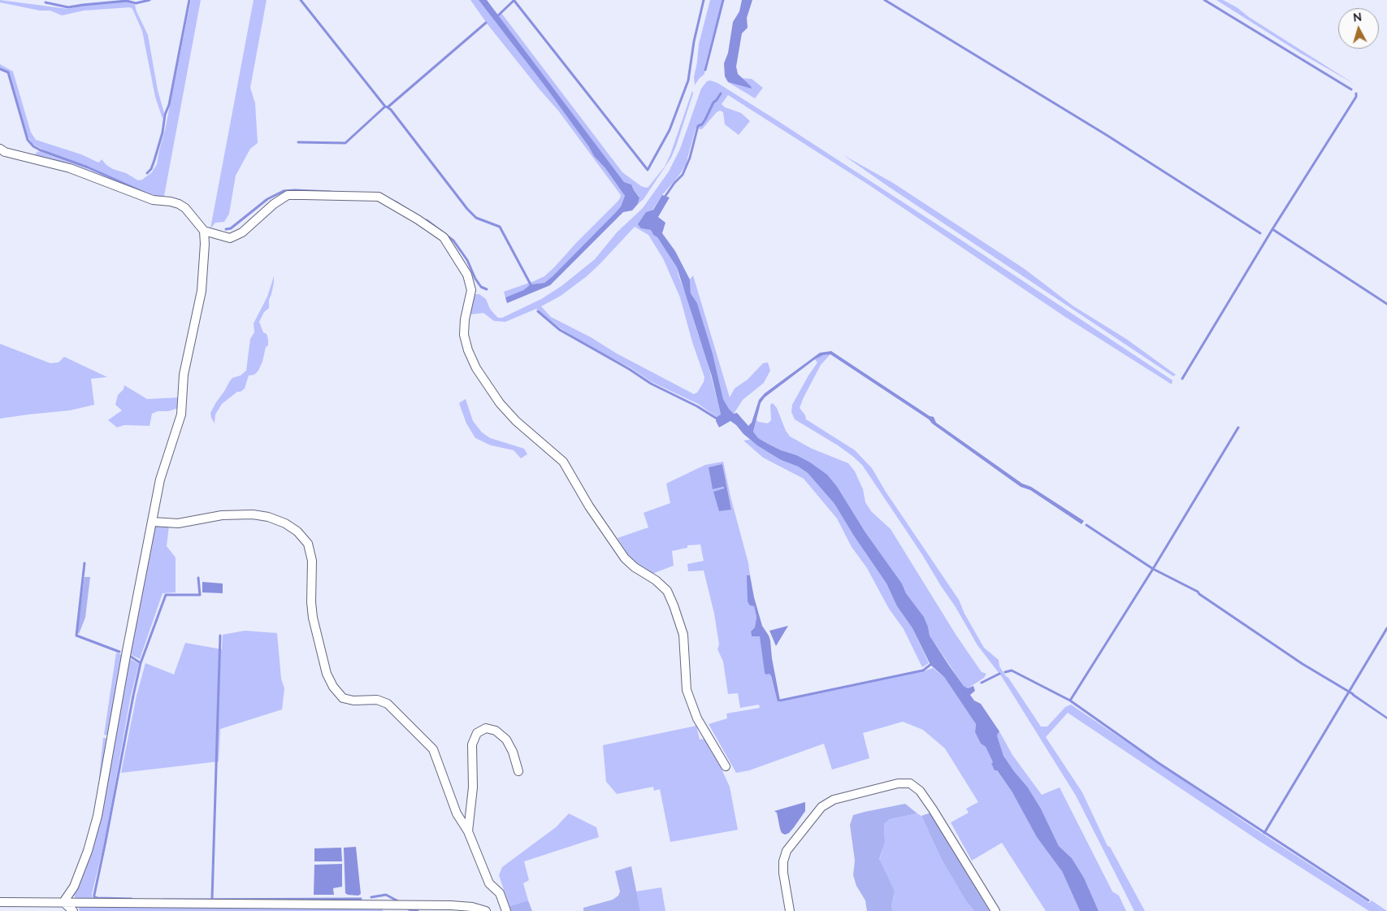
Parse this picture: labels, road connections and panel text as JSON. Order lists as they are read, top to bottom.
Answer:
{
  "north": "top"
}
